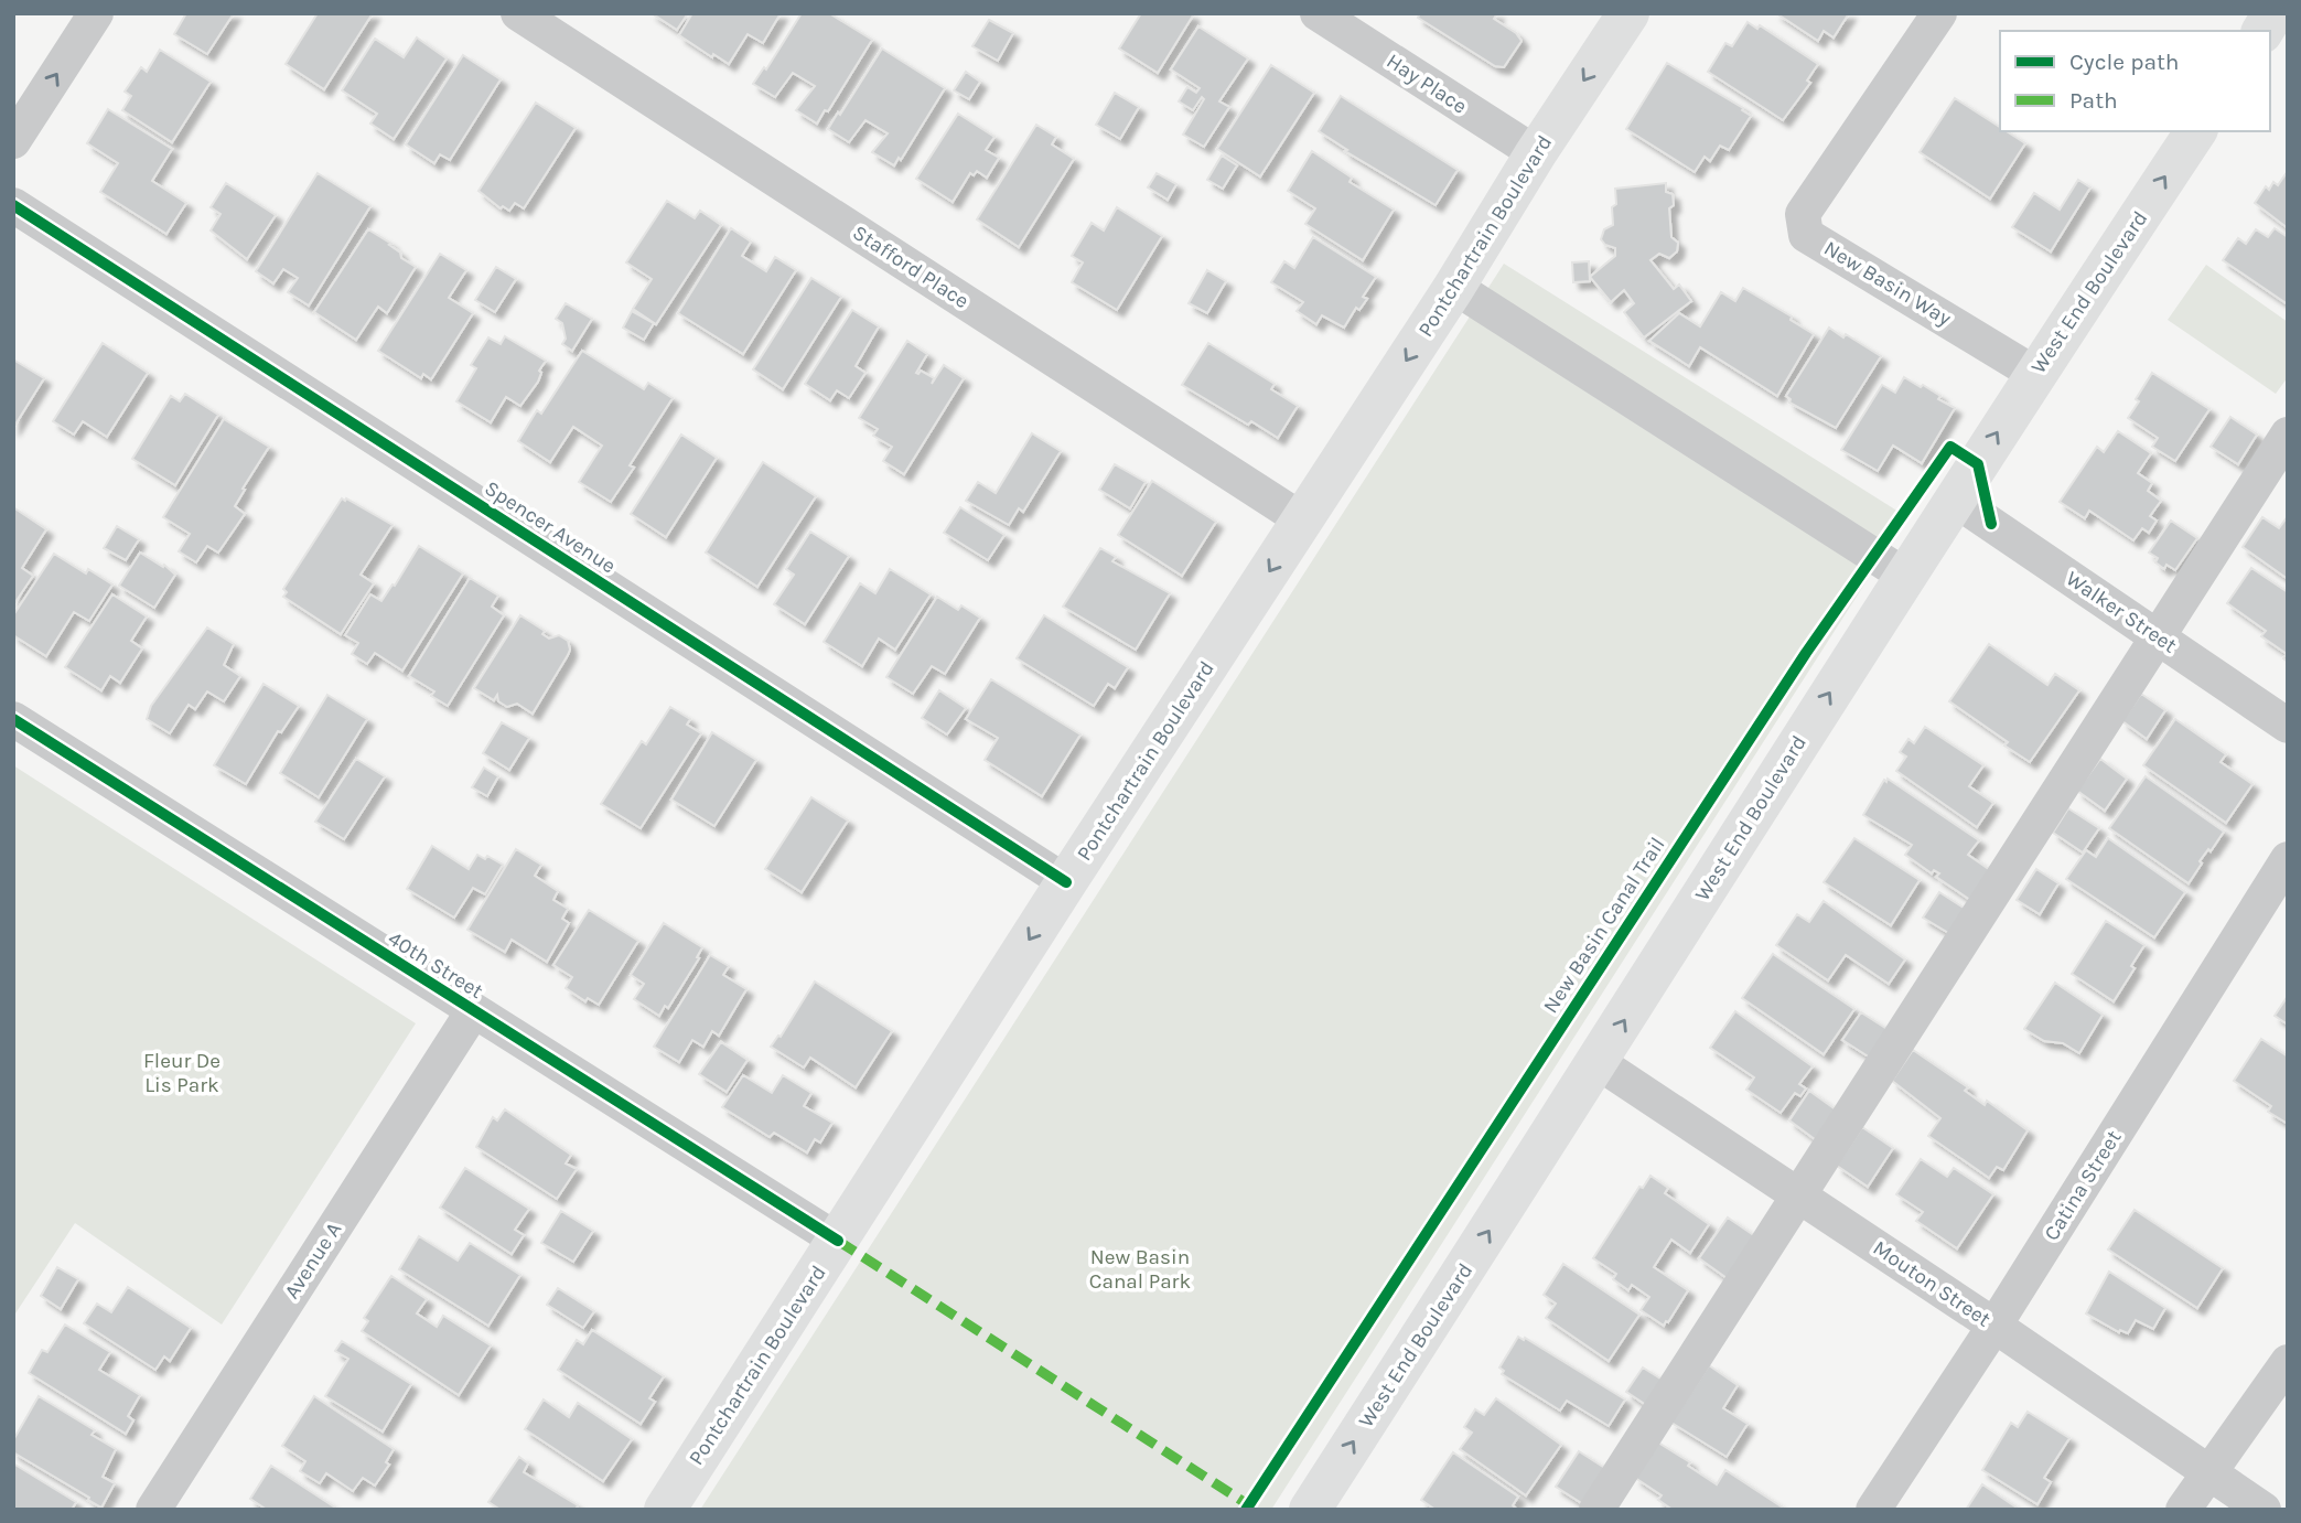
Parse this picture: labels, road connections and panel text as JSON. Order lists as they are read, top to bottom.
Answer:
{
  "streets": {
    "main road": ["Pontchartrain Boulevard", "West End Boulevard"],
    "street": [
      "Hay Place",
      "Stafford Place",
      "New Basin Way",
      "Spencer Avenue",
      "Walker Street",
      "40th Street",
      "Catina Street",
      "Avenue A",
      "Mouton Street"
    ],
    "cycle path": ["New Basin Canal Trail"]
  },
  "crossings": [
    ["Hay Place", "Pontchartrain Boulevard"],
    ["Pontchartrain Boulevard", "Stafford Place"],
    ["Pontchartrain Boulevard", "Spencer Avenue"],
    ["Pontchartrain Boulevard", "40th Street"],
    ["New Basin Way", "West End Boulevard"],
    ["West End Boulevard", "Walker Street"],
    ["West End Boulevard", "Mouton Street"],
    ["40th Street", "Avenue A"],
    ["Catina Street", "Mouton Street"]
  ],
  "one_way": ["Pontchartrain Boulevard", "West End Boulevard"],
  "parks": ["Fleur De Lis Park", "New Basin Canal Park"],
  "legend": ["Cycle path", "Path"]
}
